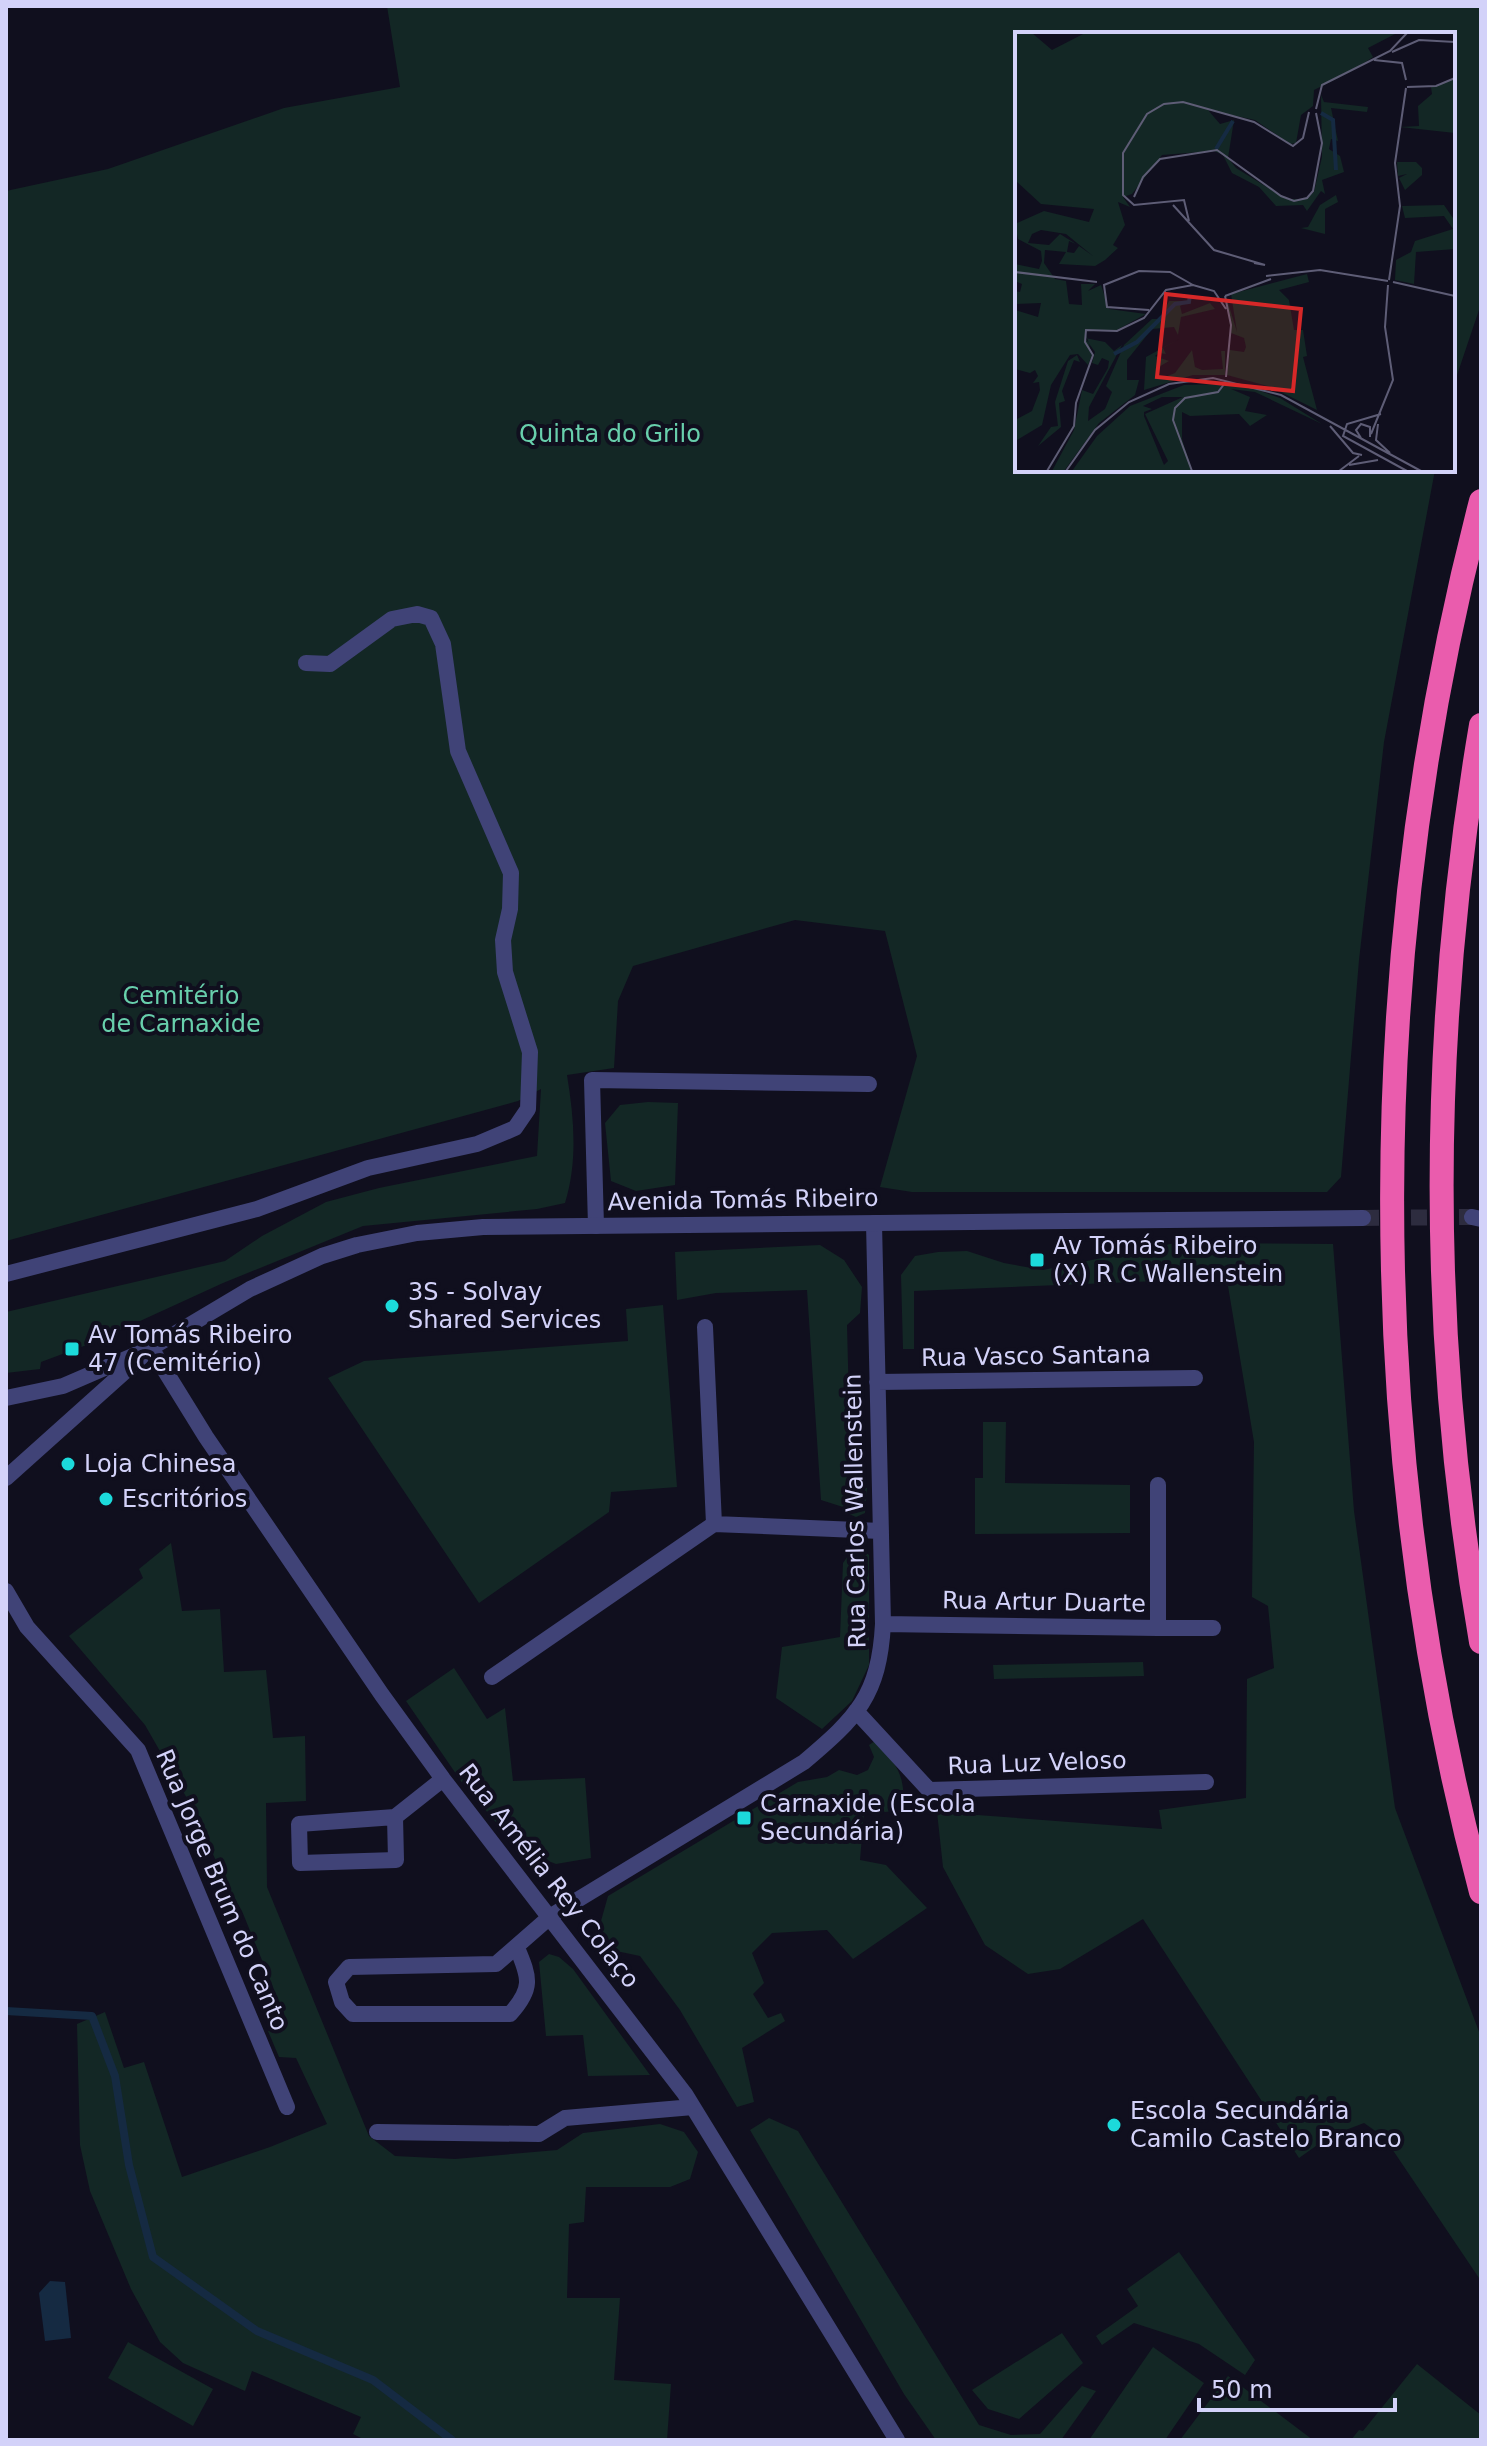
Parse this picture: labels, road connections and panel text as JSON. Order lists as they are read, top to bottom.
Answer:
{
  "streets": {
    "street": [
      "Avenida Tomás Ribeiro",
      "Rua Vasco Santana",
      "Rua Carlos Wallenstein",
      "Rua Artur Duarte",
      "Rua Luz Veloso",
      "Rua Amélia Rey Colaço",
      "Rua Jorge Brum do Canto"
    ]
  },
  "crossings": [
    ["Avenida Tomás Ribeiro", "Rua Carlos Wallenstein"],
    ["Avenida Tomás Ribeiro", "Rua Amélia Rey Colaço"],
    ["Rua Vasco Santana", "Rua Carlos Wallenstein"],
    ["Rua Carlos Wallenstein", "Rua Artur Duarte"],
    ["Rua Carlos Wallenstein", "Rua Luz Veloso"],
    ["Rua Carlos Wallenstein", "Rua Amélia Rey Colaço"]
  ],
  "parks": ["Quinta do Grilo", "Cemitério de Carnaxide"],
  "places": {
    "transit": ["Av Tomás Ribeiro (X) R C Wallenstein", "Av Tomás Ribeiro 47 (Cemitério)", "Carnaxide (Escola Secundária)"],
    "other": [
      "3S - Solvay Shared Services",
      "Loja Chinesa",
      "Escritórios",
      "Escola Secundária Camilo Castelo Branco"
    ]
  },
  "scale_bar": "50 m"
}
